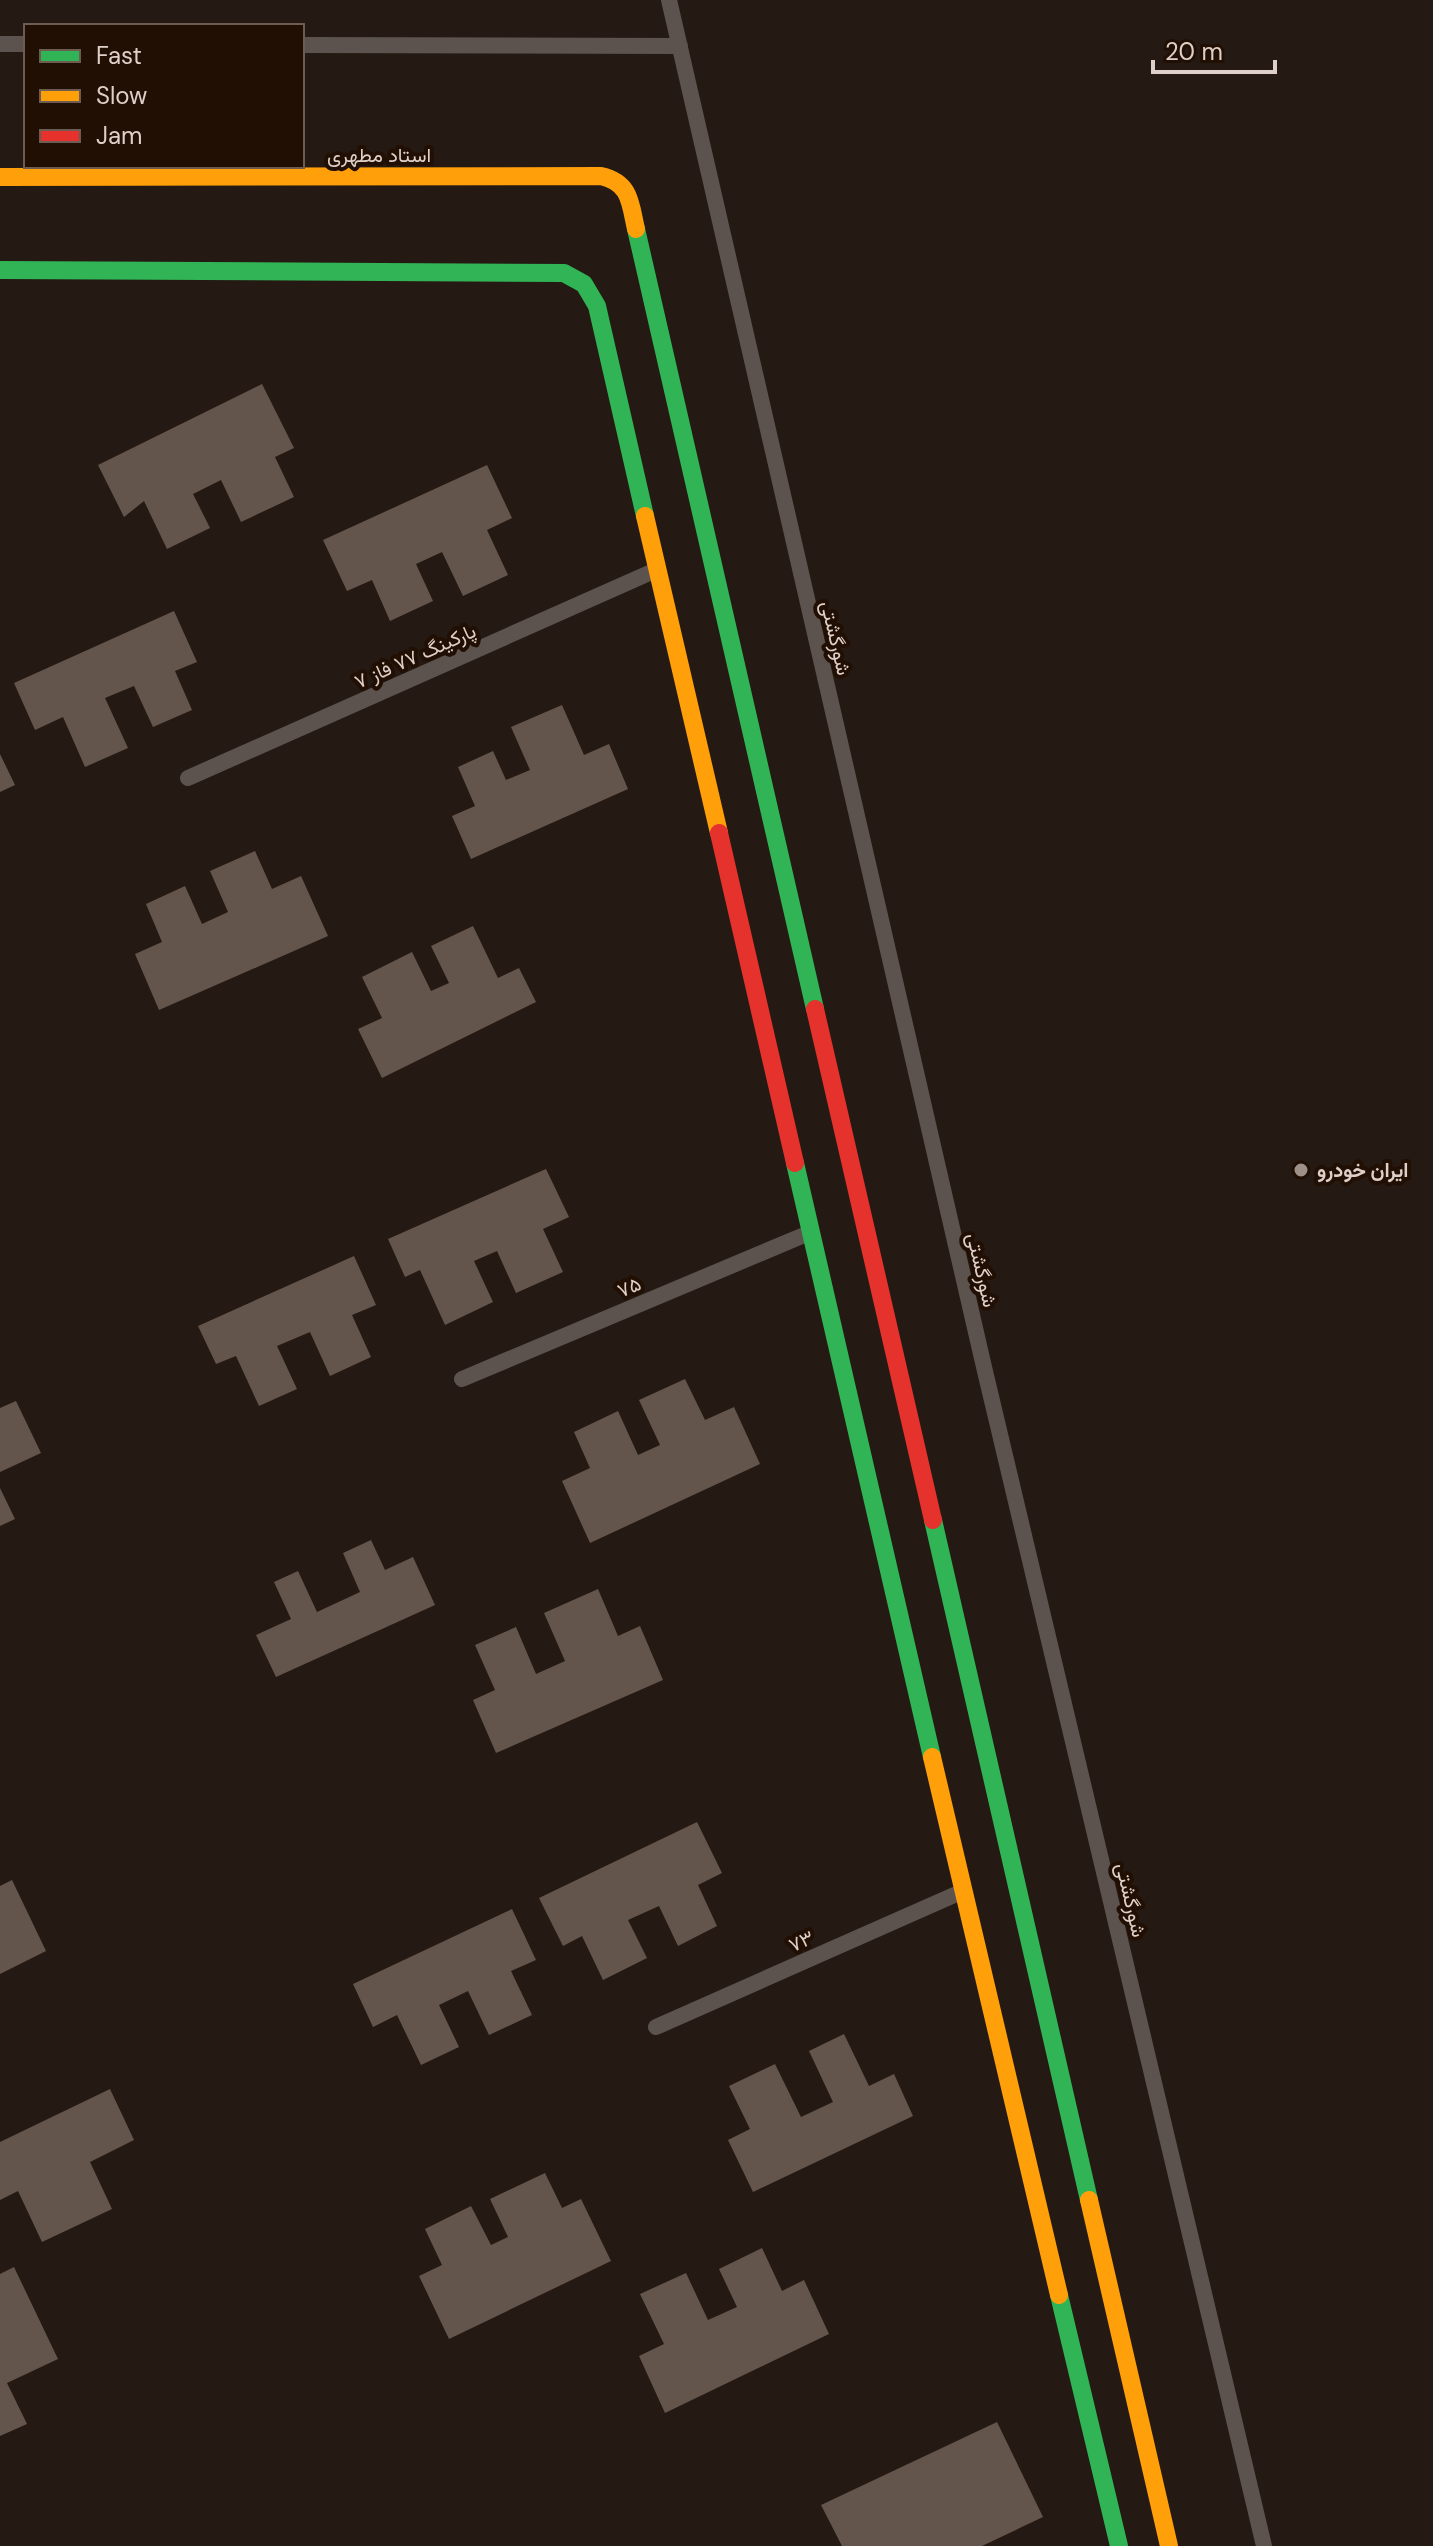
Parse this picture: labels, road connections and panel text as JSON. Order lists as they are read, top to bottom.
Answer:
{
  "streets": {
    "street": ["استاد مطهری"],
    "lane": [
      "شورگشتی",
      "پارکینگ ۷۷ فاز ۷",
      "۷۵",
      "۷۳"
    ]
  },
  "places": ["ایران خودرو"],
  "legend": ["Fast", "Slow", "Jam"],
  "scale_bar": "20 m"
}
